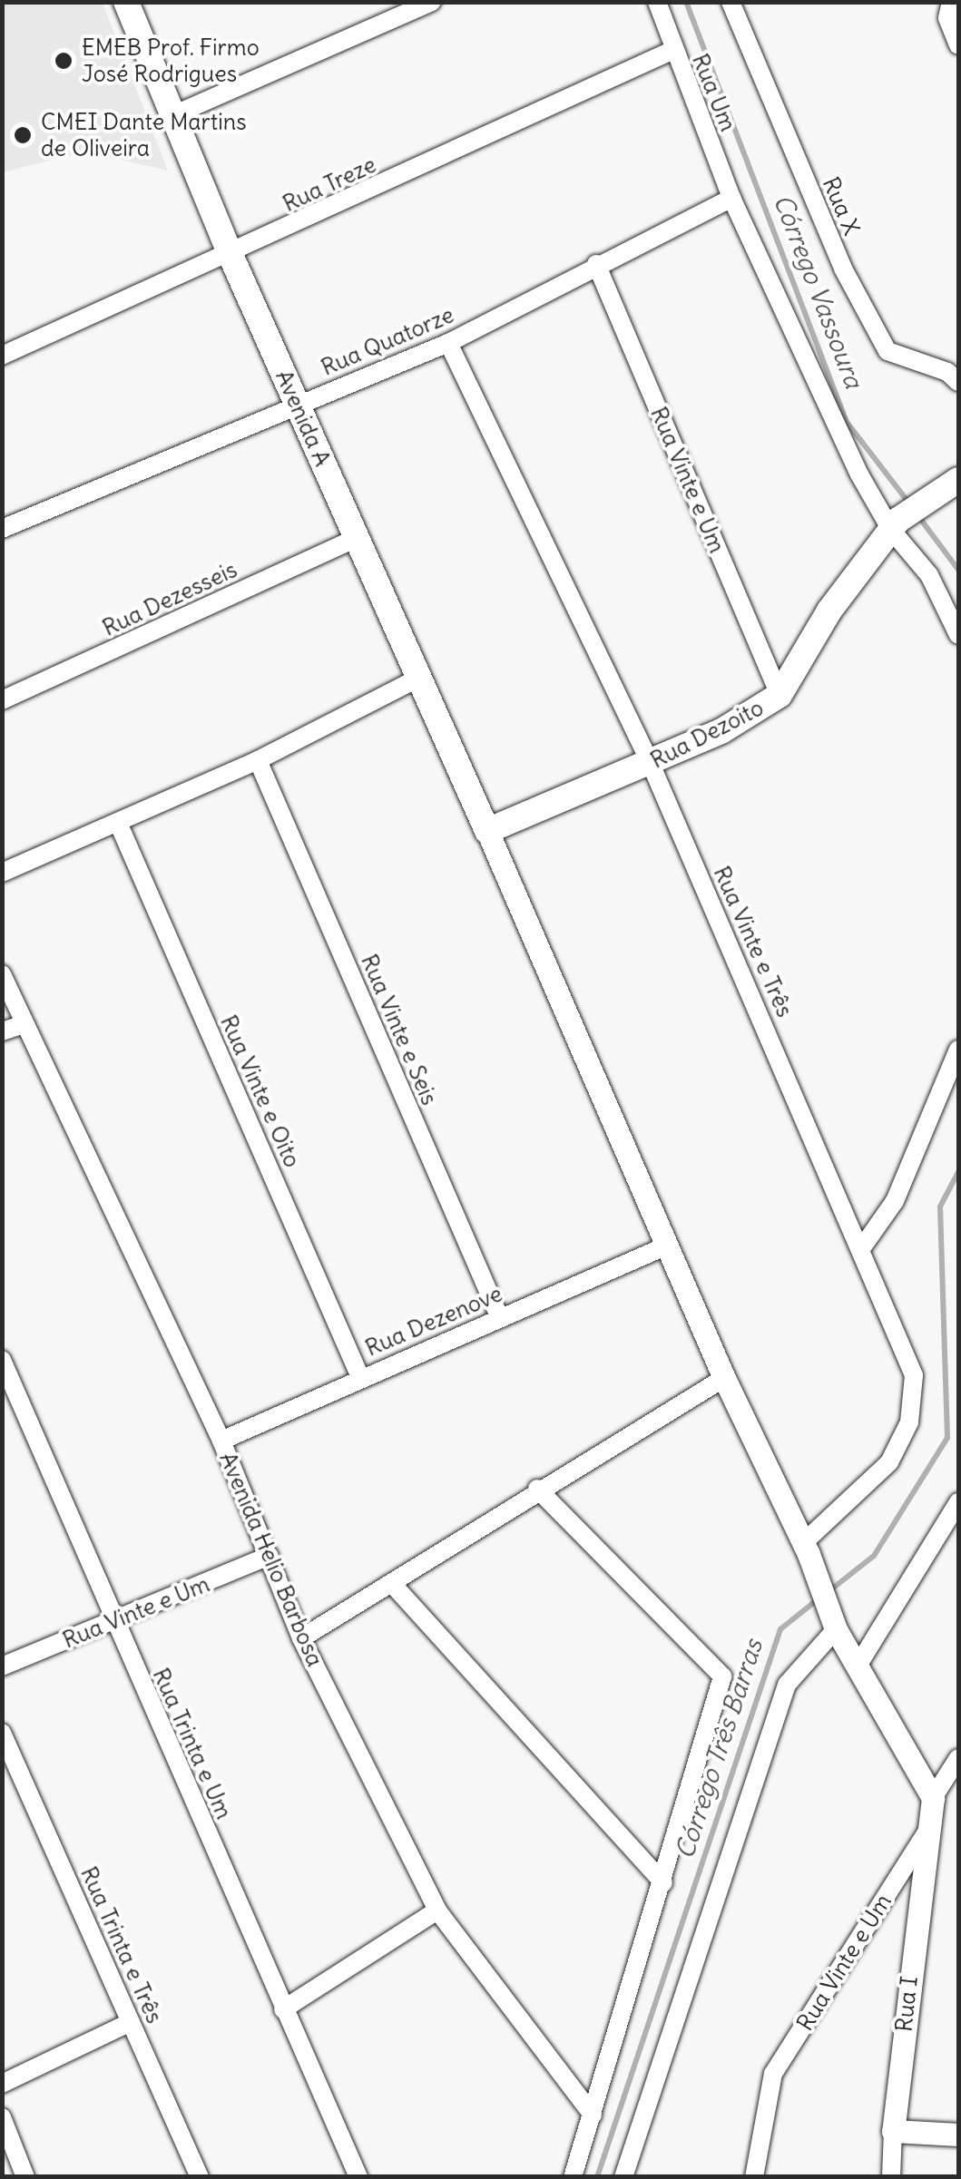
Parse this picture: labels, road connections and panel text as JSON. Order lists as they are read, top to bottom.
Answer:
{
  "streets": {
    "main road": ["Avenida A", "Rua Dezoito"],
    "street": [
      "Rua Um",
      "Rua Treze",
      "Rua X",
      "Rua Quatorze",
      "Rua Vinte e Um",
      "Rua Dezesseis",
      "Rua Vinte e Três",
      "Rua Vinte e Seis",
      "Rua Vinte e Oito",
      "Rua Dezenove",
      "Avenida Helio Barbosa",
      "Rua Trinta e Um",
      "Rua Trinta e Três",
      "Rua I"
    ]
  },
  "crossings": [
    ["Rua Um", "Rua Treze"],
    ["Rua Um", "Rua Quatorze"],
    ["Rua Um", "Rua Dezoito"],
    ["Rua Treze", "Avenida A"],
    ["Rua Quatorze", "Avenida A"],
    ["Rua Quatorze", "Rua Vinte e Um"],
    ["Rua Quatorze", "Rua Vinte e Três"],
    ["Avenida A", "Rua Dezesseis"],
    ["Avenida A", "Rua Dezoito"],
    ["Rua Vinte e Um", "Rua Dezoito"],
    ["Rua Vinte e Um", "Avenida Helio Barbosa"],
    ["Rua Vinte e Um", "Rua Trinta e Um"],
    ["Rua Vinte e Um", "Rua I"],
    ["Rua Dezoito", "Rua Vinte e Três"],
    ["Rua Vinte e Seis", "Rua Dezenove"],
    ["Rua Vinte e Oito", "Rua Dezenove"],
    ["Rua Dezenove", "Avenida Helio Barbosa"]
  ],
  "water": ["Córrego Vassoura", "Córrego Três Barras"],
  "places": ["EMEB Prof. Firmo José Rodrigues", "CMEI Dante Martins de Oliveira"]
}
